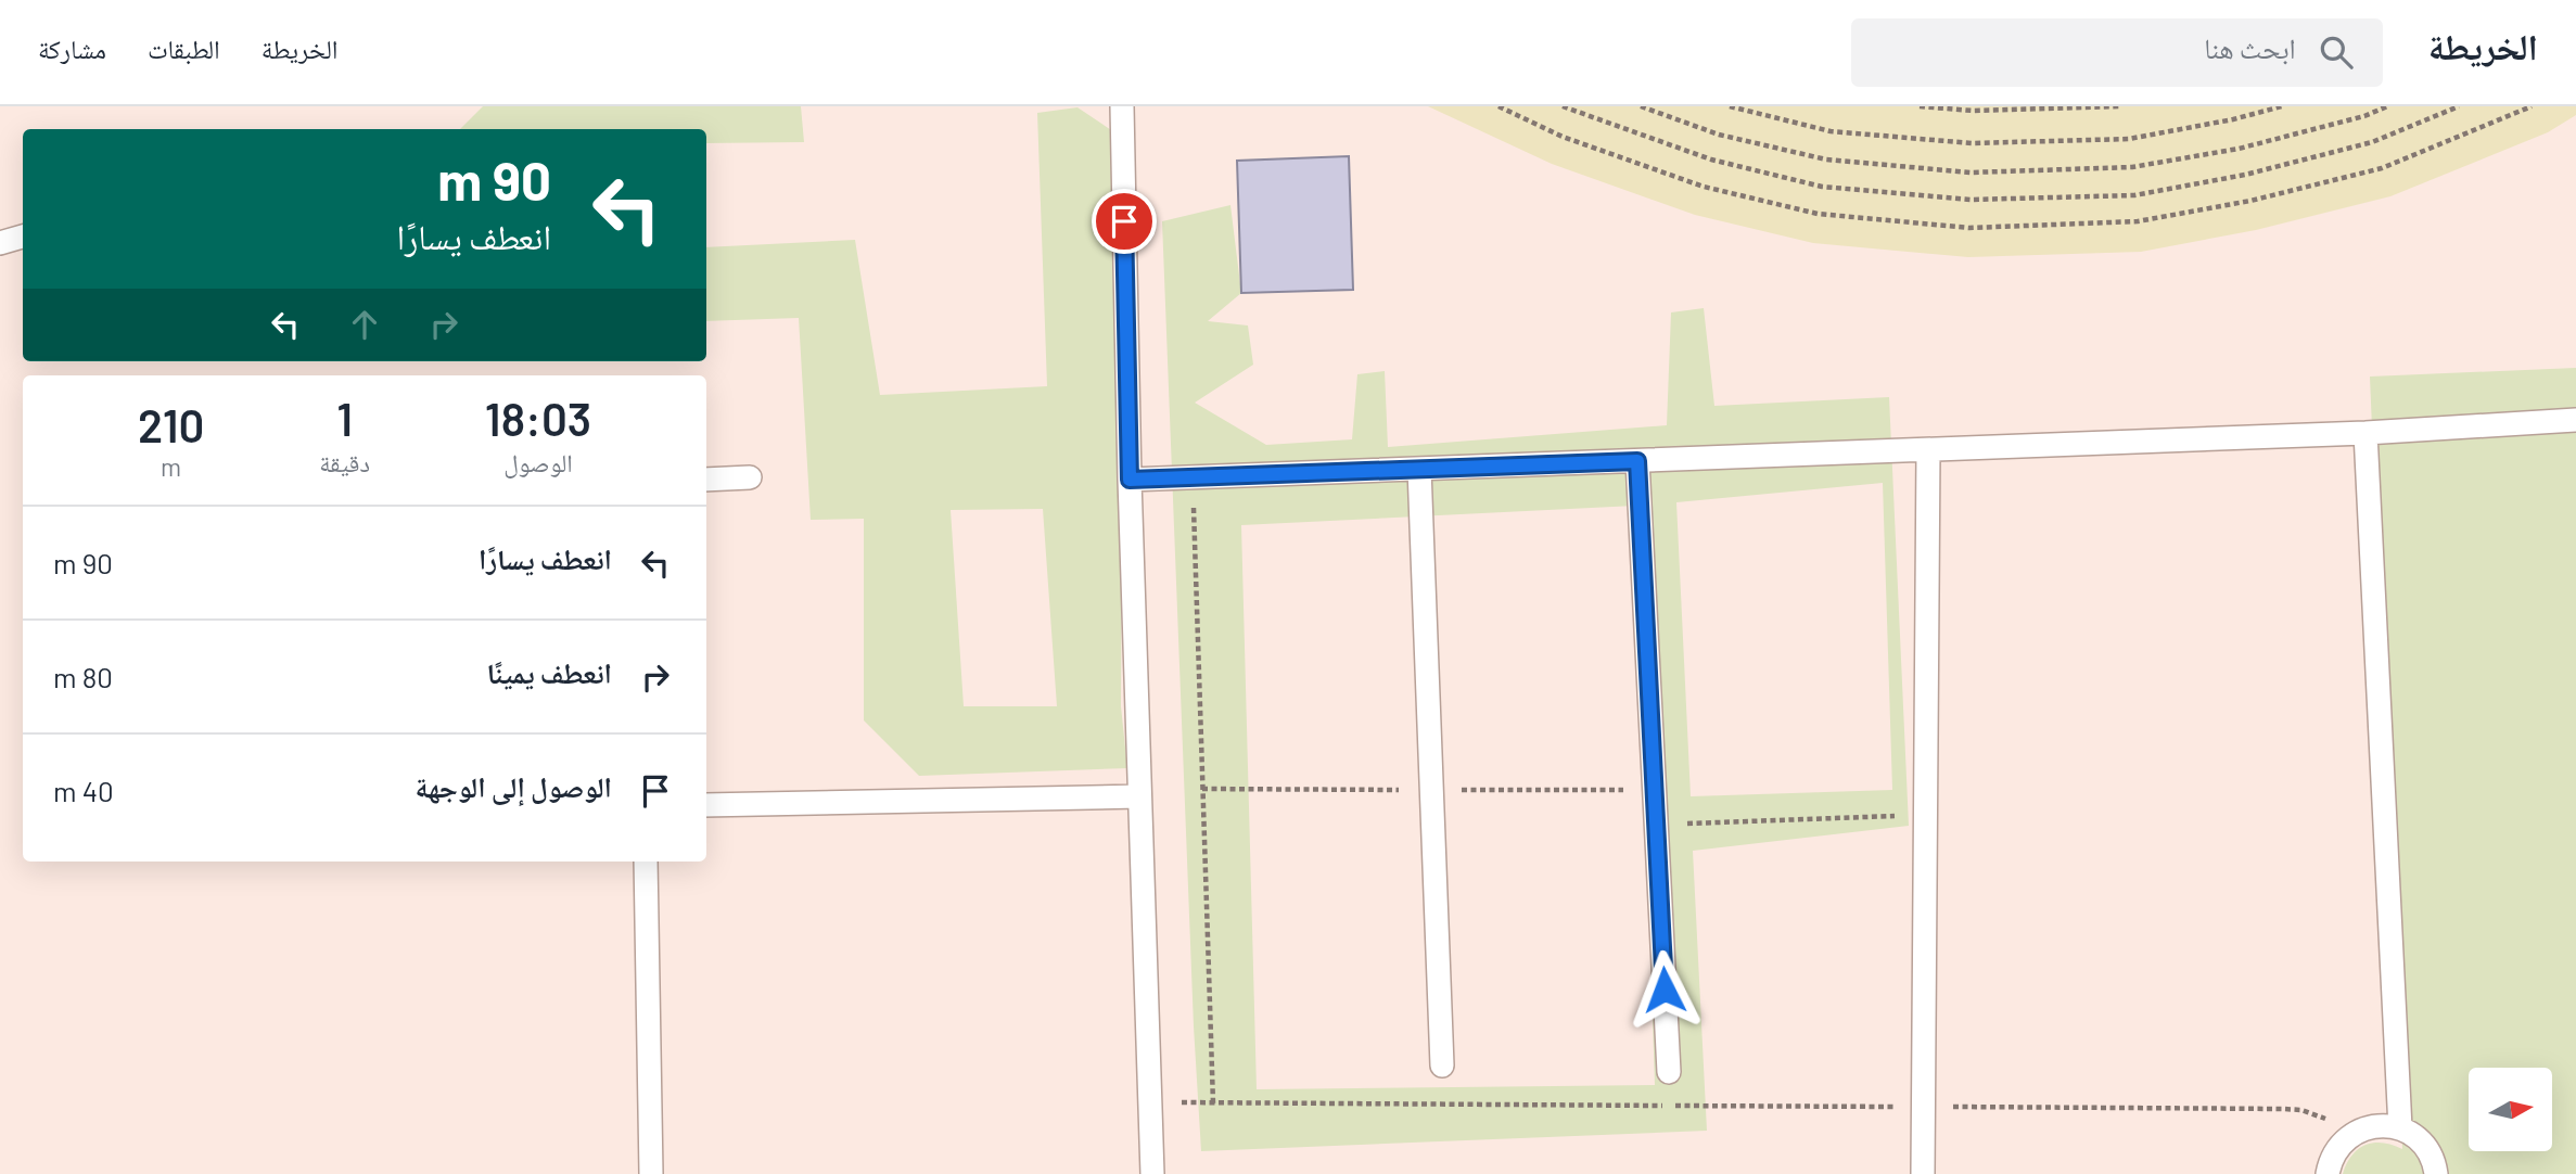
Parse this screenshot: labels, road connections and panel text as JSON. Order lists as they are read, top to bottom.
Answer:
{
  "north": "right",
  "page": {
    "header": "الخريطة",
    "search": "ابحث هنا",
    "nav": ["الخريطة", "الطبقات", "مشاركة"],
    "turn": ["90 m", "انعطف يسارًا"],
    "eta": [
      "18:03",
      "الوصول",
      "1",
      "دقيقة",
      "210",
      "m"
    ],
    "list": [
      {
        "name": "انعطف يسارًا",
        "value": "90 m"
      },
      {
        "name": "انعطف يمينًا",
        "value": "80 m"
      },
      {
        "name": "الوصول إلى الوجهة",
        "value": "40 m"
      }
    ]
  }
}
